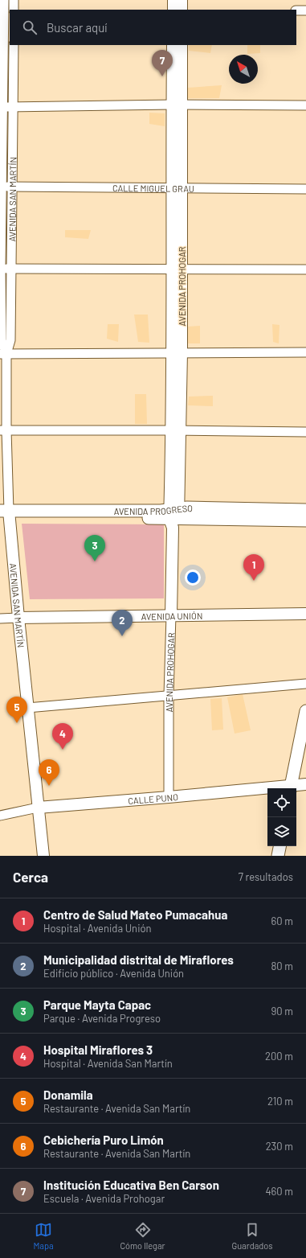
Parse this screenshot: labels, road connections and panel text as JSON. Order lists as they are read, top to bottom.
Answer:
{
  "streets": {
    "main road": ["AVENIDA PROGRESO"],
    "street": [
      "CALLE MIGUEL GRAU",
      "AVENIDA SAN MARTÍN",
      "AVENIDA PROHOGAR",
      "AVENIDA UNIÓN",
      "CALLE PUNO"
    ]
  },
  "crossings": [
    ["CALLE MIGUEL GRAU", "AVENIDA SAN MARTÍN"],
    ["CALLE MIGUEL GRAU", "AVENIDA PROHOGAR"],
    ["AVENIDA SAN MARTÍN", "AVENIDA PROGRESO"],
    ["AVENIDA SAN MARTÍN", "AVENIDA UNIÓN"],
    ["AVENIDA SAN MARTÍN", "CALLE PUNO"],
    ["AVENIDA PROHOGAR", "AVENIDA PROGRESO"],
    ["AVENIDA PROHOGAR", "AVENIDA UNIÓN"],
    ["AVENIDA PROHOGAR", "CALLE PUNO"]
  ],
  "north": "top left",
  "page": {
    "search": "Buscar aquí",
    "pins": [
      "7",
      "3",
      "1",
      "2",
      "5",
      "4",
      "6"
    ],
    "heading": ["Cerca", "7 resultados"],
    "list": [
      {
        "mark": "1",
        "name": "Centro de Salud Mateo Pumacahua",
        "note": "Hospital · Avenida Unión",
        "value": "60 m"
      },
      {
        "mark": "2",
        "name": "Municipalidad distrital de Miraflores",
        "note": "Edificio público · Avenida Unión",
        "value": "80 m"
      },
      {
        "mark": "3",
        "name": "Parque Mayta Capac",
        "note": "Parque · Avenida Progreso",
        "value": "90 m"
      },
      {
        "mark": "4",
        "name": "Hospital Miraflores 3",
        "note": "Hospital · Avenida San Martín",
        "value": "200 m"
      },
      {
        "mark": "5",
        "name": "Donamila",
        "note": "Restaurante · Avenida San Martín",
        "value": "210 m"
      },
      {
        "mark": "6",
        "name": "Cebichería Puro Limón",
        "note": "Restaurante · Avenida San Martín",
        "value": "230 m"
      },
      {
        "mark": "7",
        "name": "Institución Educativa Ben Carson",
        "note": "Escuela · Avenida Prohogar",
        "value": "460 m"
      }
    ],
    "nav": ["Mapa", "Cómo llegar", "Guardados"]
  }
}
